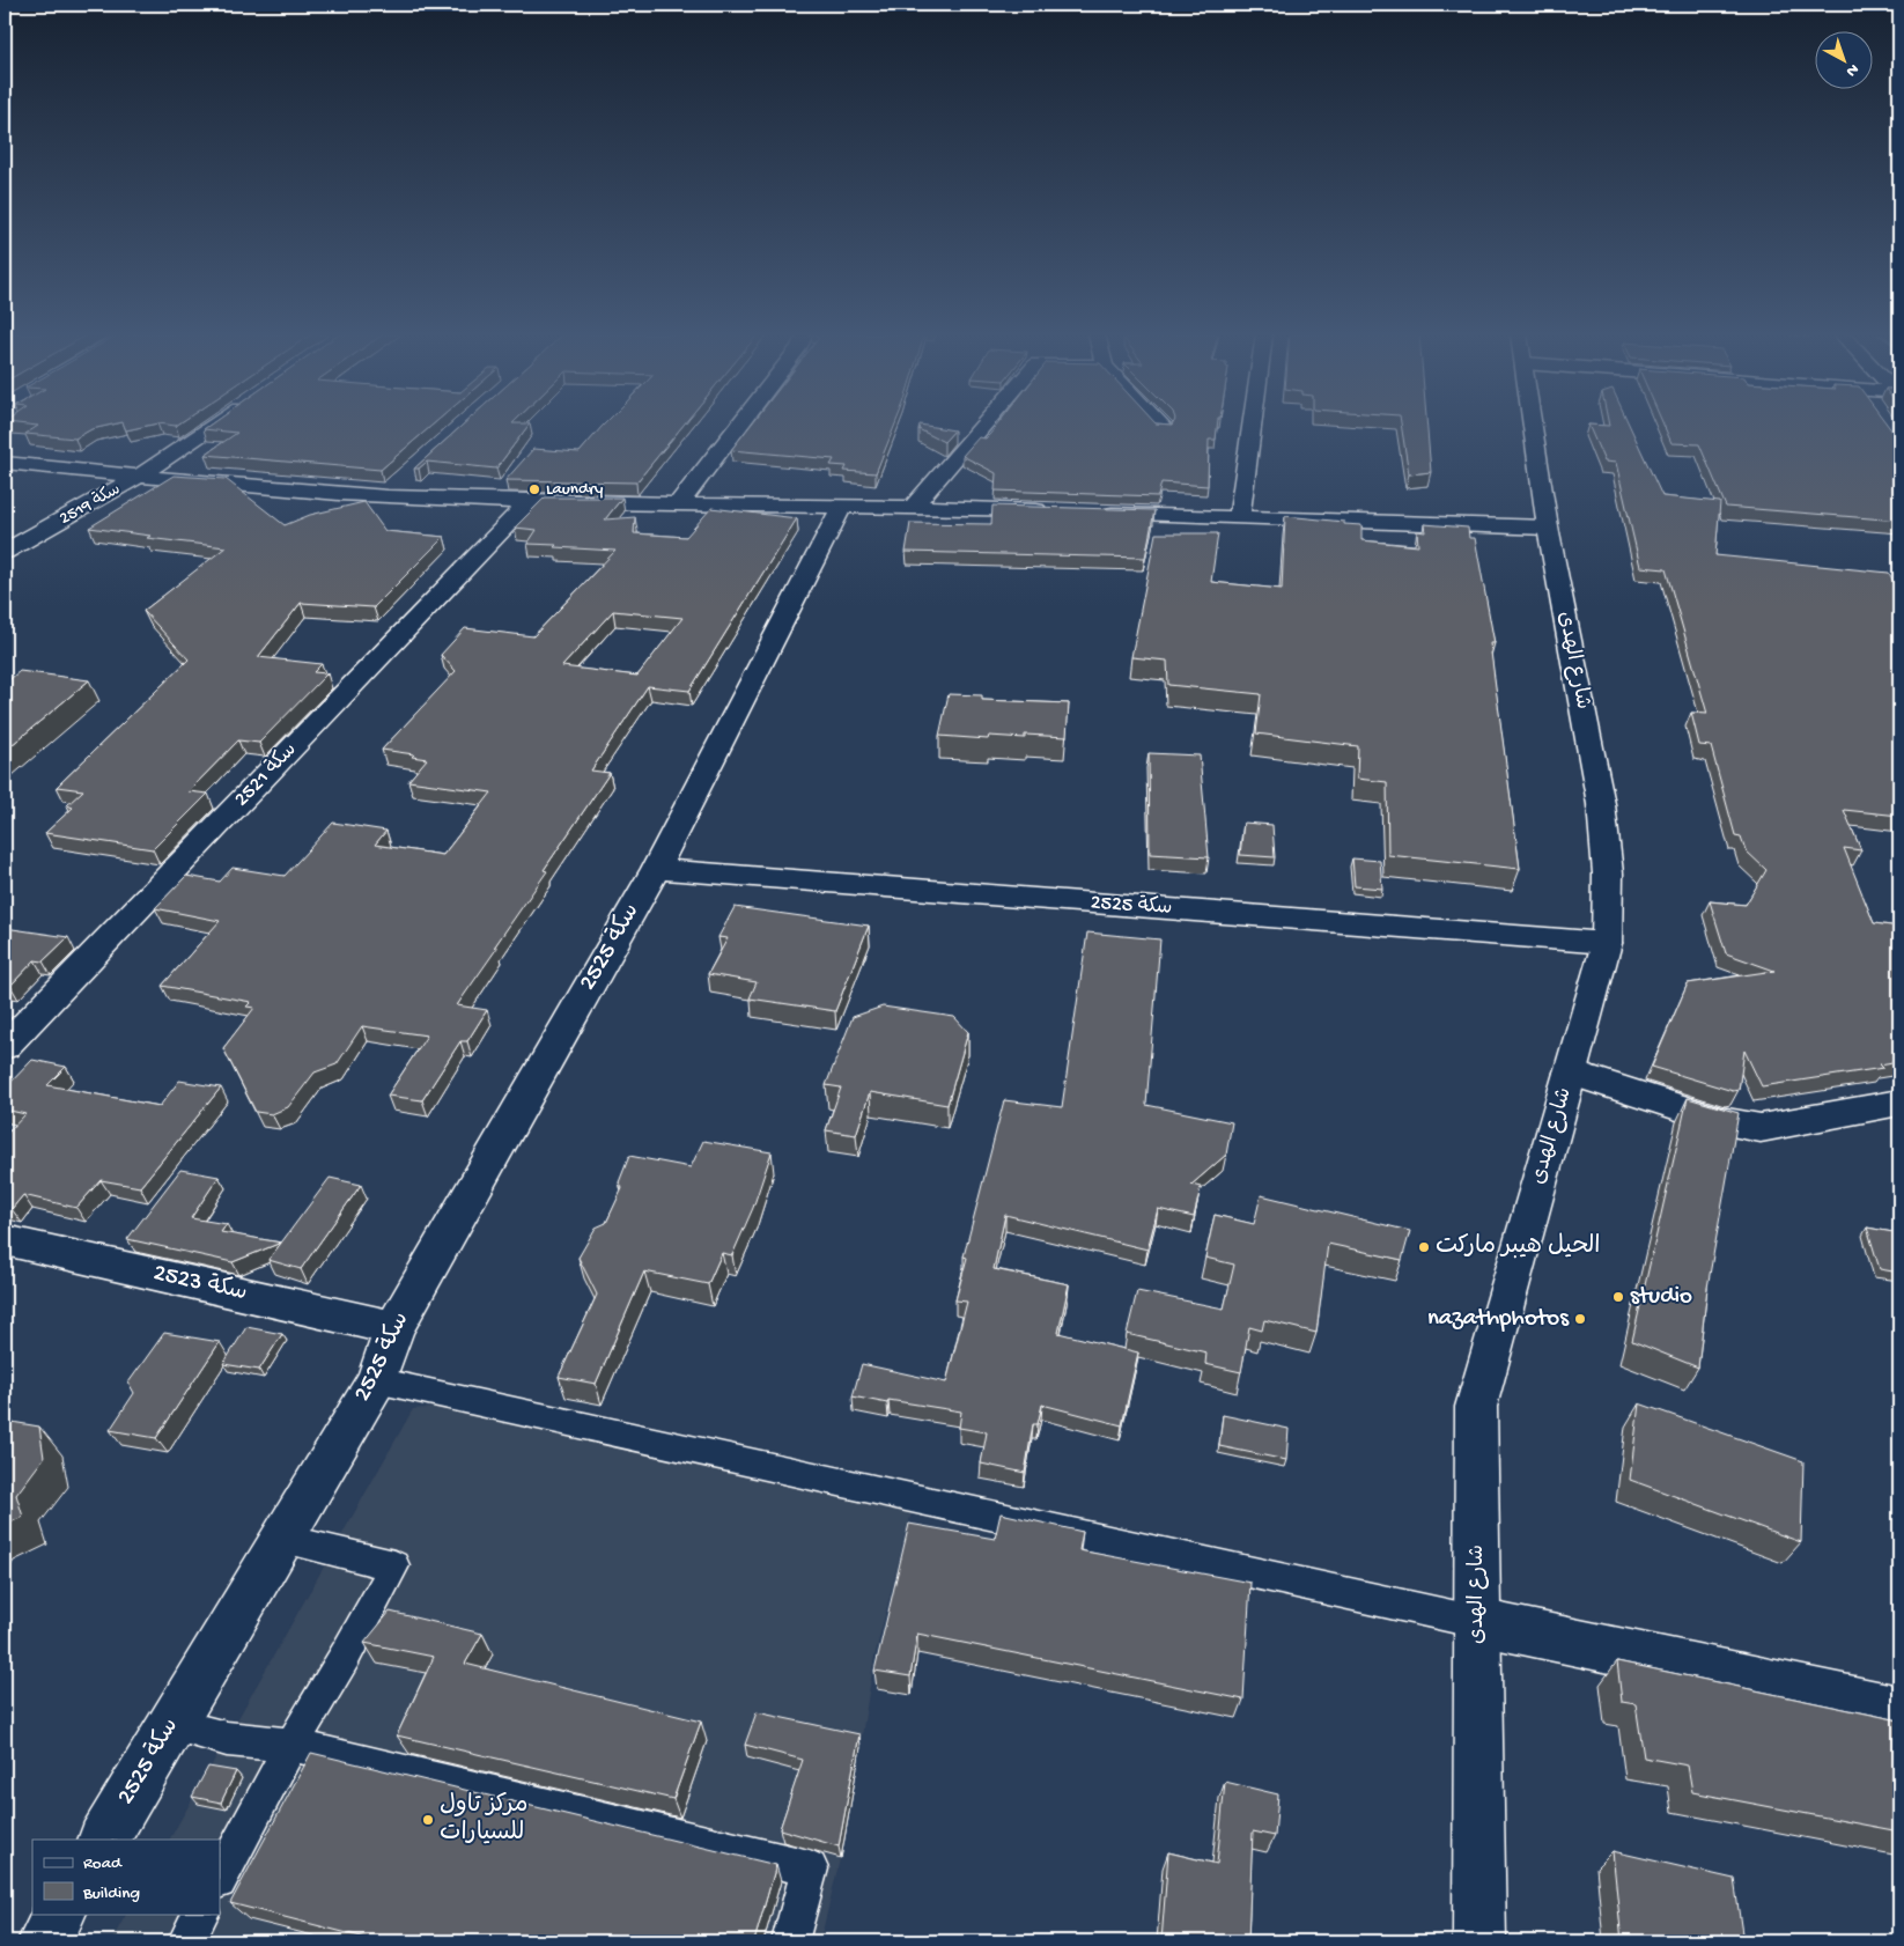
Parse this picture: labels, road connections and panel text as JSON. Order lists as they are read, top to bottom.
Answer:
{
  "streets": {
    "street": [
      "سكة 2519",
      "شارع الهدى",
      "سكة 2521",
      "سكة 2525",
      "سكة 2523"
    ]
  },
  "crossings": [
    ["شارع الهدى", "سكة 2525"],
    ["سكة 2525", "سكة 2523"]
  ],
  "places": [
    "Laundry",
    "الحيل هيبر ماركت",
    "studio",
    "nazathphotos",
    "مركز تاول للسيارات"
  ],
  "legend": ["Road", "Building"],
  "north": "bottom right"
}
